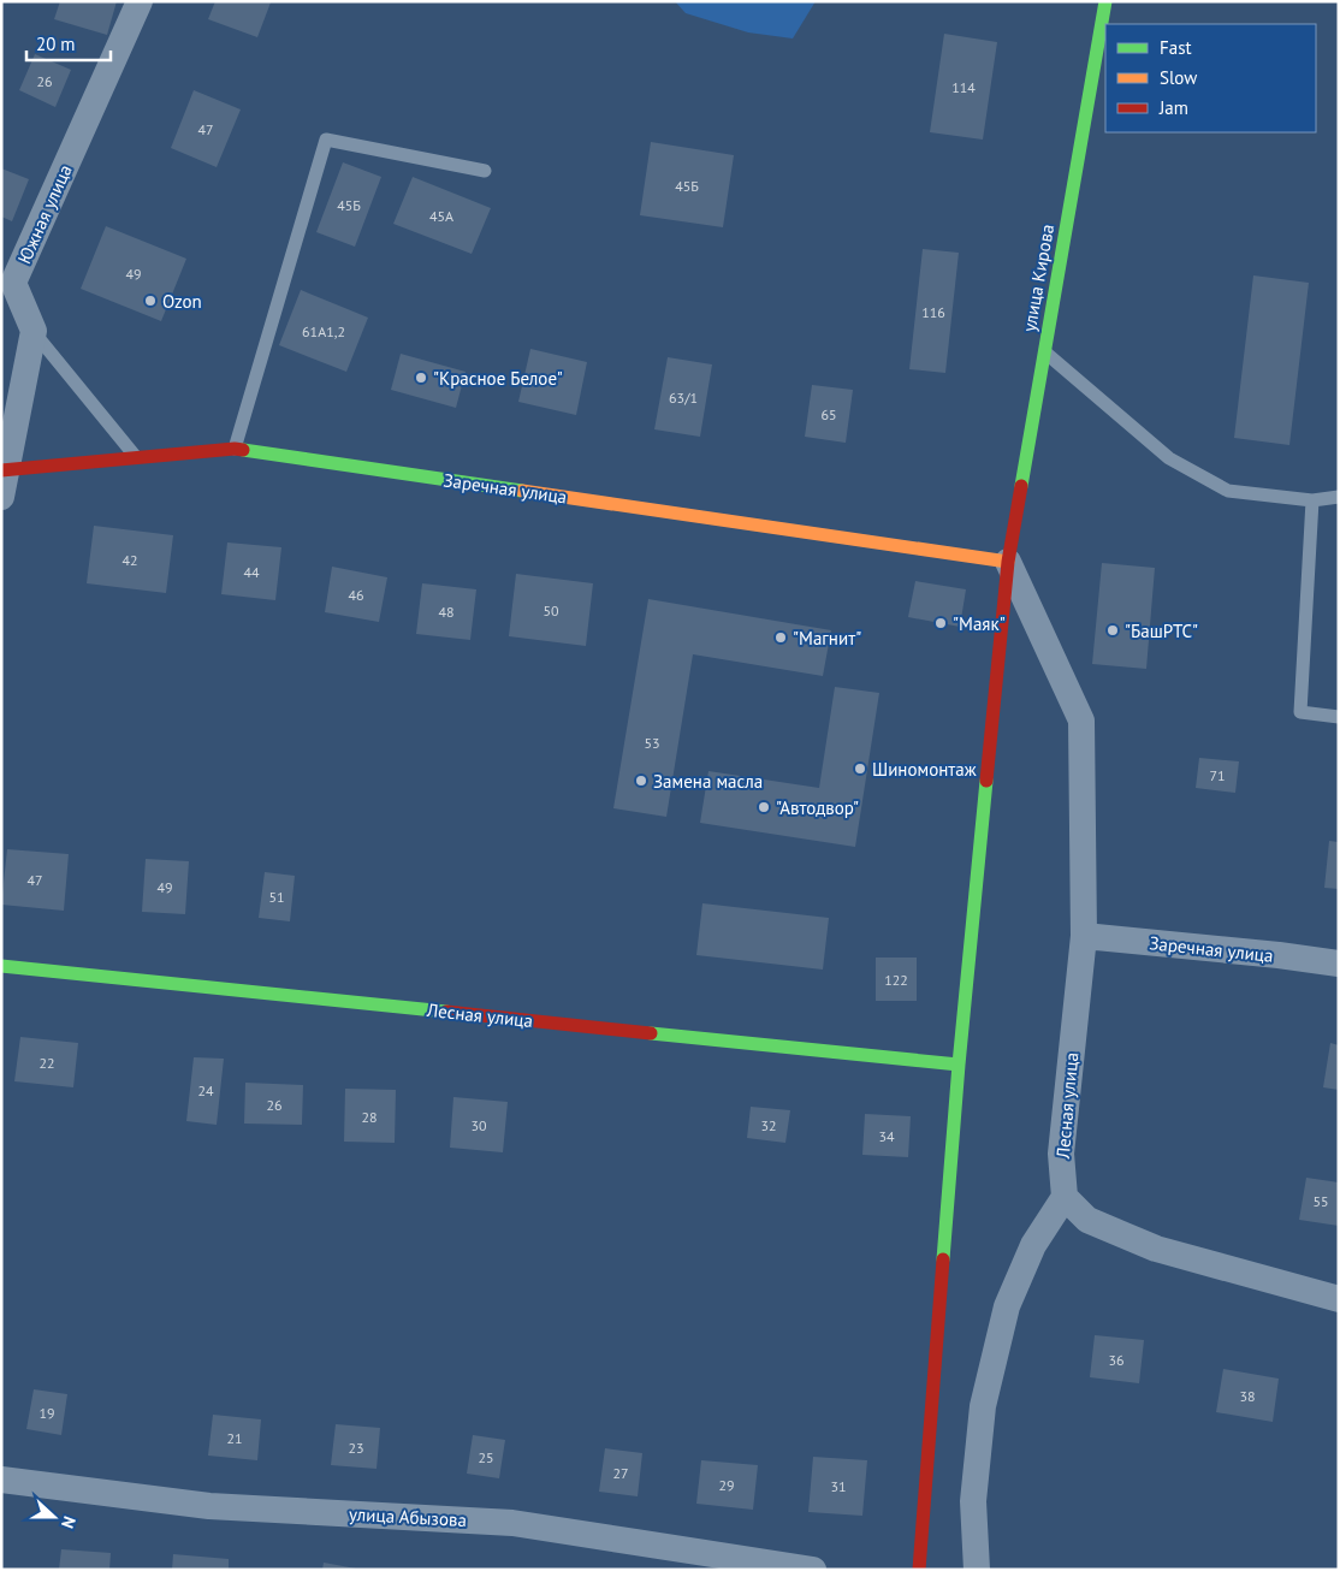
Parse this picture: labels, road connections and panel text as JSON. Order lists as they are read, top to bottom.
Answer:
{
  "streets": {
    "street": [
      "Южная улица",
      "улица Кирова",
      "Заречная улица",
      "Лесная улица",
      "улица Абызова"
    ]
  },
  "crossings": [
    ["улица Кирова", "Заречная улица"],
    ["улица Кирова", "Лесная улица"],
    ["Заречная улица", "Лесная улица"]
  ],
  "places": [
    "Ozon",
    "\"Красное Белое\"",
    "\"Маяк\"",
    "\"БашРТС\"",
    "\"Магнит\"",
    "Шиномонтаж",
    "Замена масла",
    "\"Автодвор\""
  ],
  "house_numbers": [
    "26",
    "114",
    "47",
    "45Б",
    "45Б",
    "45А",
    "49",
    "116",
    "61А1,2",
    "63/1",
    "65",
    "42",
    "44",
    "46",
    "50",
    "48",
    "53",
    "71",
    "47",
    "49",
    "51",
    "122",
    "22",
    "24",
    "26",
    "28",
    "30",
    "32",
    "34",
    "55",
    "36",
    "38",
    "19",
    "21",
    "23",
    "25",
    "27",
    "29",
    "31"
  ],
  "legend": ["Fast", "Slow", "Jam"],
  "scale_bar": "20 m",
  "north": "right"
}
